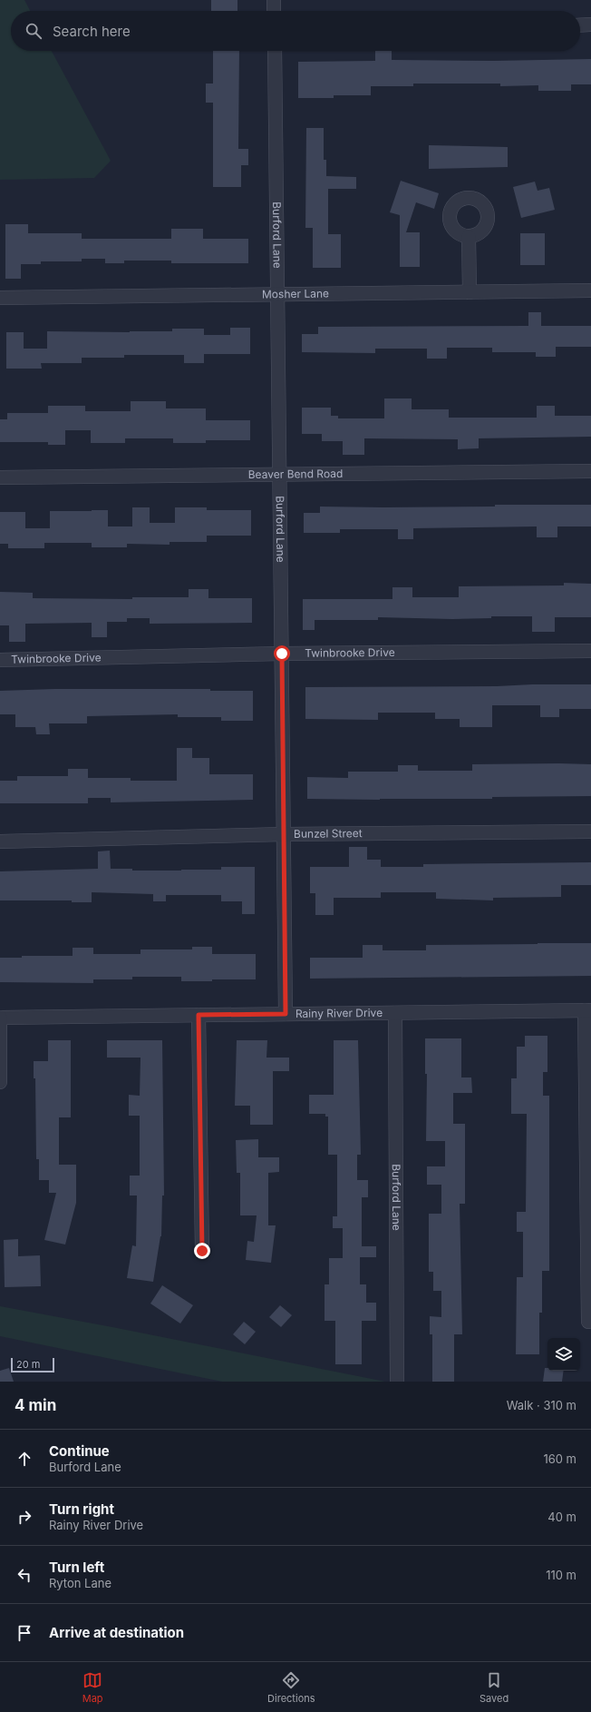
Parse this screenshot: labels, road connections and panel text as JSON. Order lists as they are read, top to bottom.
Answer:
{
  "streets": {
    "street": [
      "Burford Lane",
      "Mosher Lane",
      "Beaver Bend Road",
      "Twinbrooke Drive",
      "Bunzel Street",
      "Rainy River Drive"
    ]
  },
  "crossings": [
    ["Burford Lane", "Mosher Lane"],
    ["Burford Lane", "Beaver Bend Road"],
    ["Burford Lane", "Twinbrooke Drive"],
    ["Burford Lane", "Bunzel Street"],
    ["Burford Lane", "Rainy River Drive"]
  ],
  "scale_bar": "20 m",
  "page": {
    "search": "Search here",
    "scale": "20 m",
    "heading": ["4 min", "Walk · 310 m"],
    "list": [
      ["Continue", "Burford Lane", "160 m"],
      ["Turn right", "Rainy River Drive", "40 m"],
      ["Turn left", "Ryton Lane", "110 m"],
      "Arrive at destination"
    ],
    "nav": ["Map", "Directions", "Saved"]
  }
}
